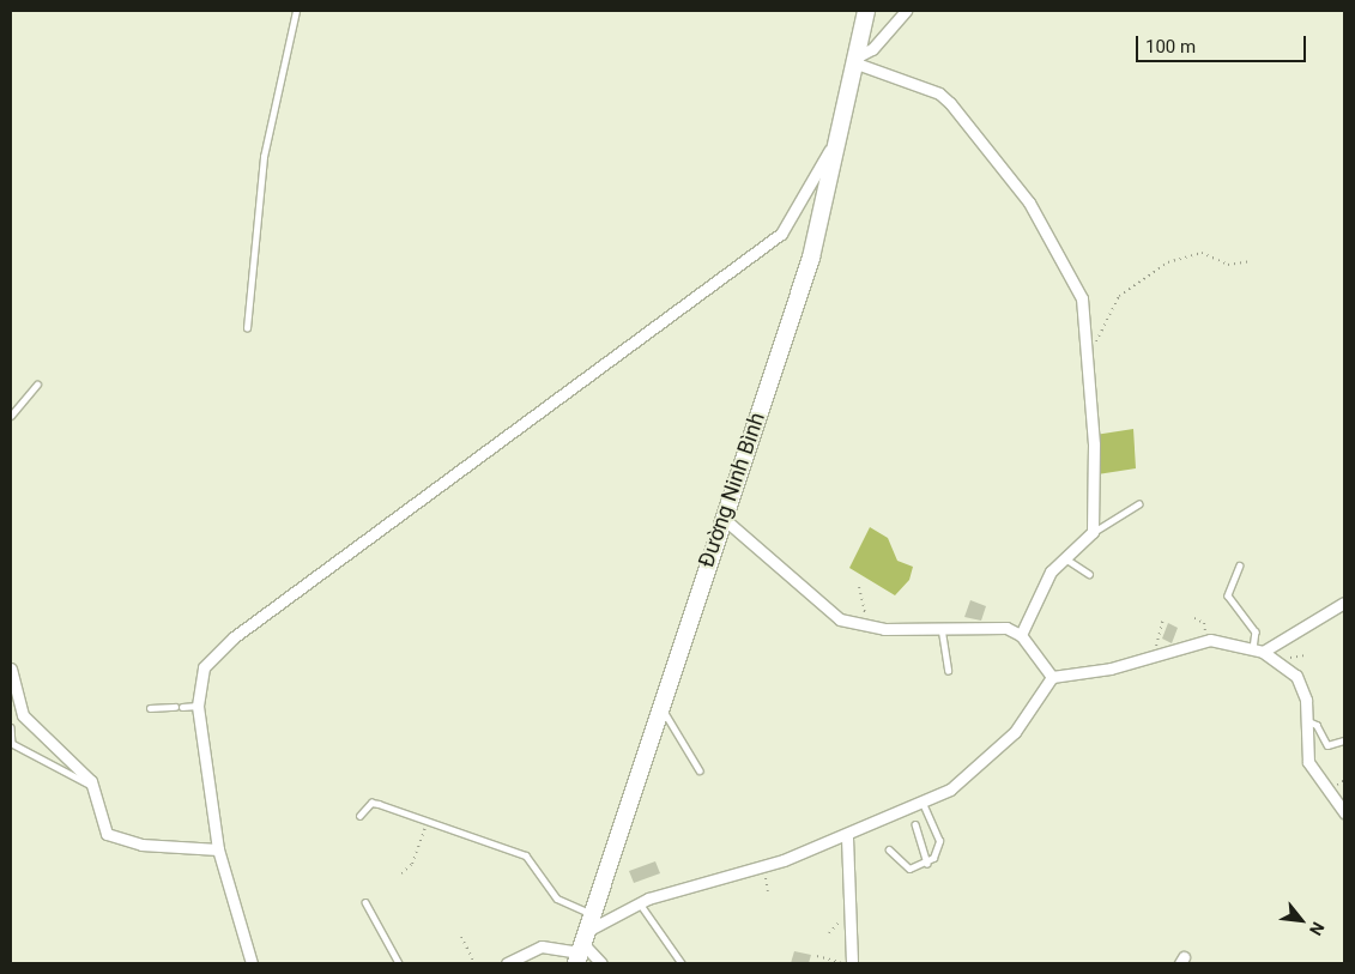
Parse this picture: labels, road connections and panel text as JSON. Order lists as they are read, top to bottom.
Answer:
{
  "streets": {
    "highway": ["Đường Ninh Bình"]
  },
  "scale_bar": "100 m",
  "north": "bottom right"
}
